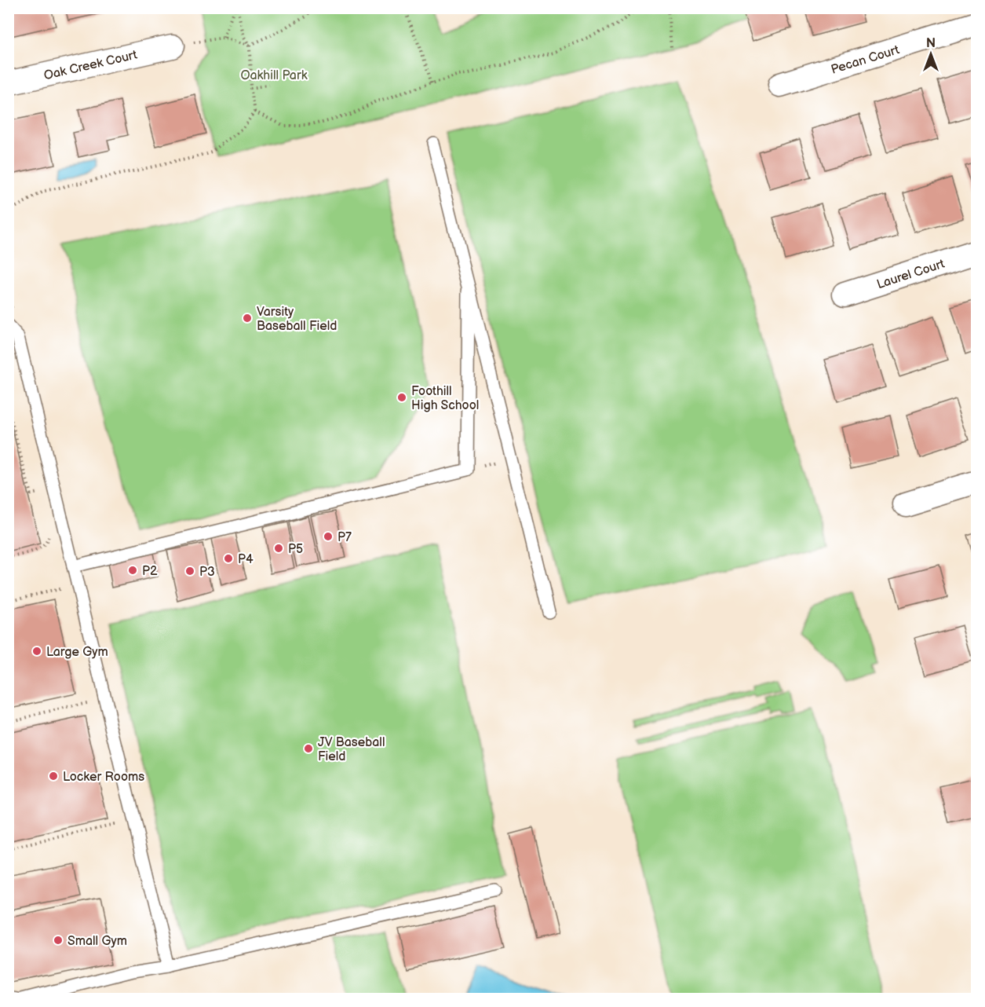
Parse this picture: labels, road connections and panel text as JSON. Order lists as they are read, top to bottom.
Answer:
{
  "streets": {
    "street": ["Pecan Court", "Oak Creek Court", "Laurel Court"]
  },
  "parks": ["Oakhill Park"],
  "places": [
    "Varsity Baseball Field",
    "Foothill High School",
    "P7",
    "P5",
    "P4",
    "P2",
    "P3",
    "Large Gym",
    "JV Baseball Field",
    "Locker Rooms",
    "Small Gym"
  ],
  "north": "top"
}
